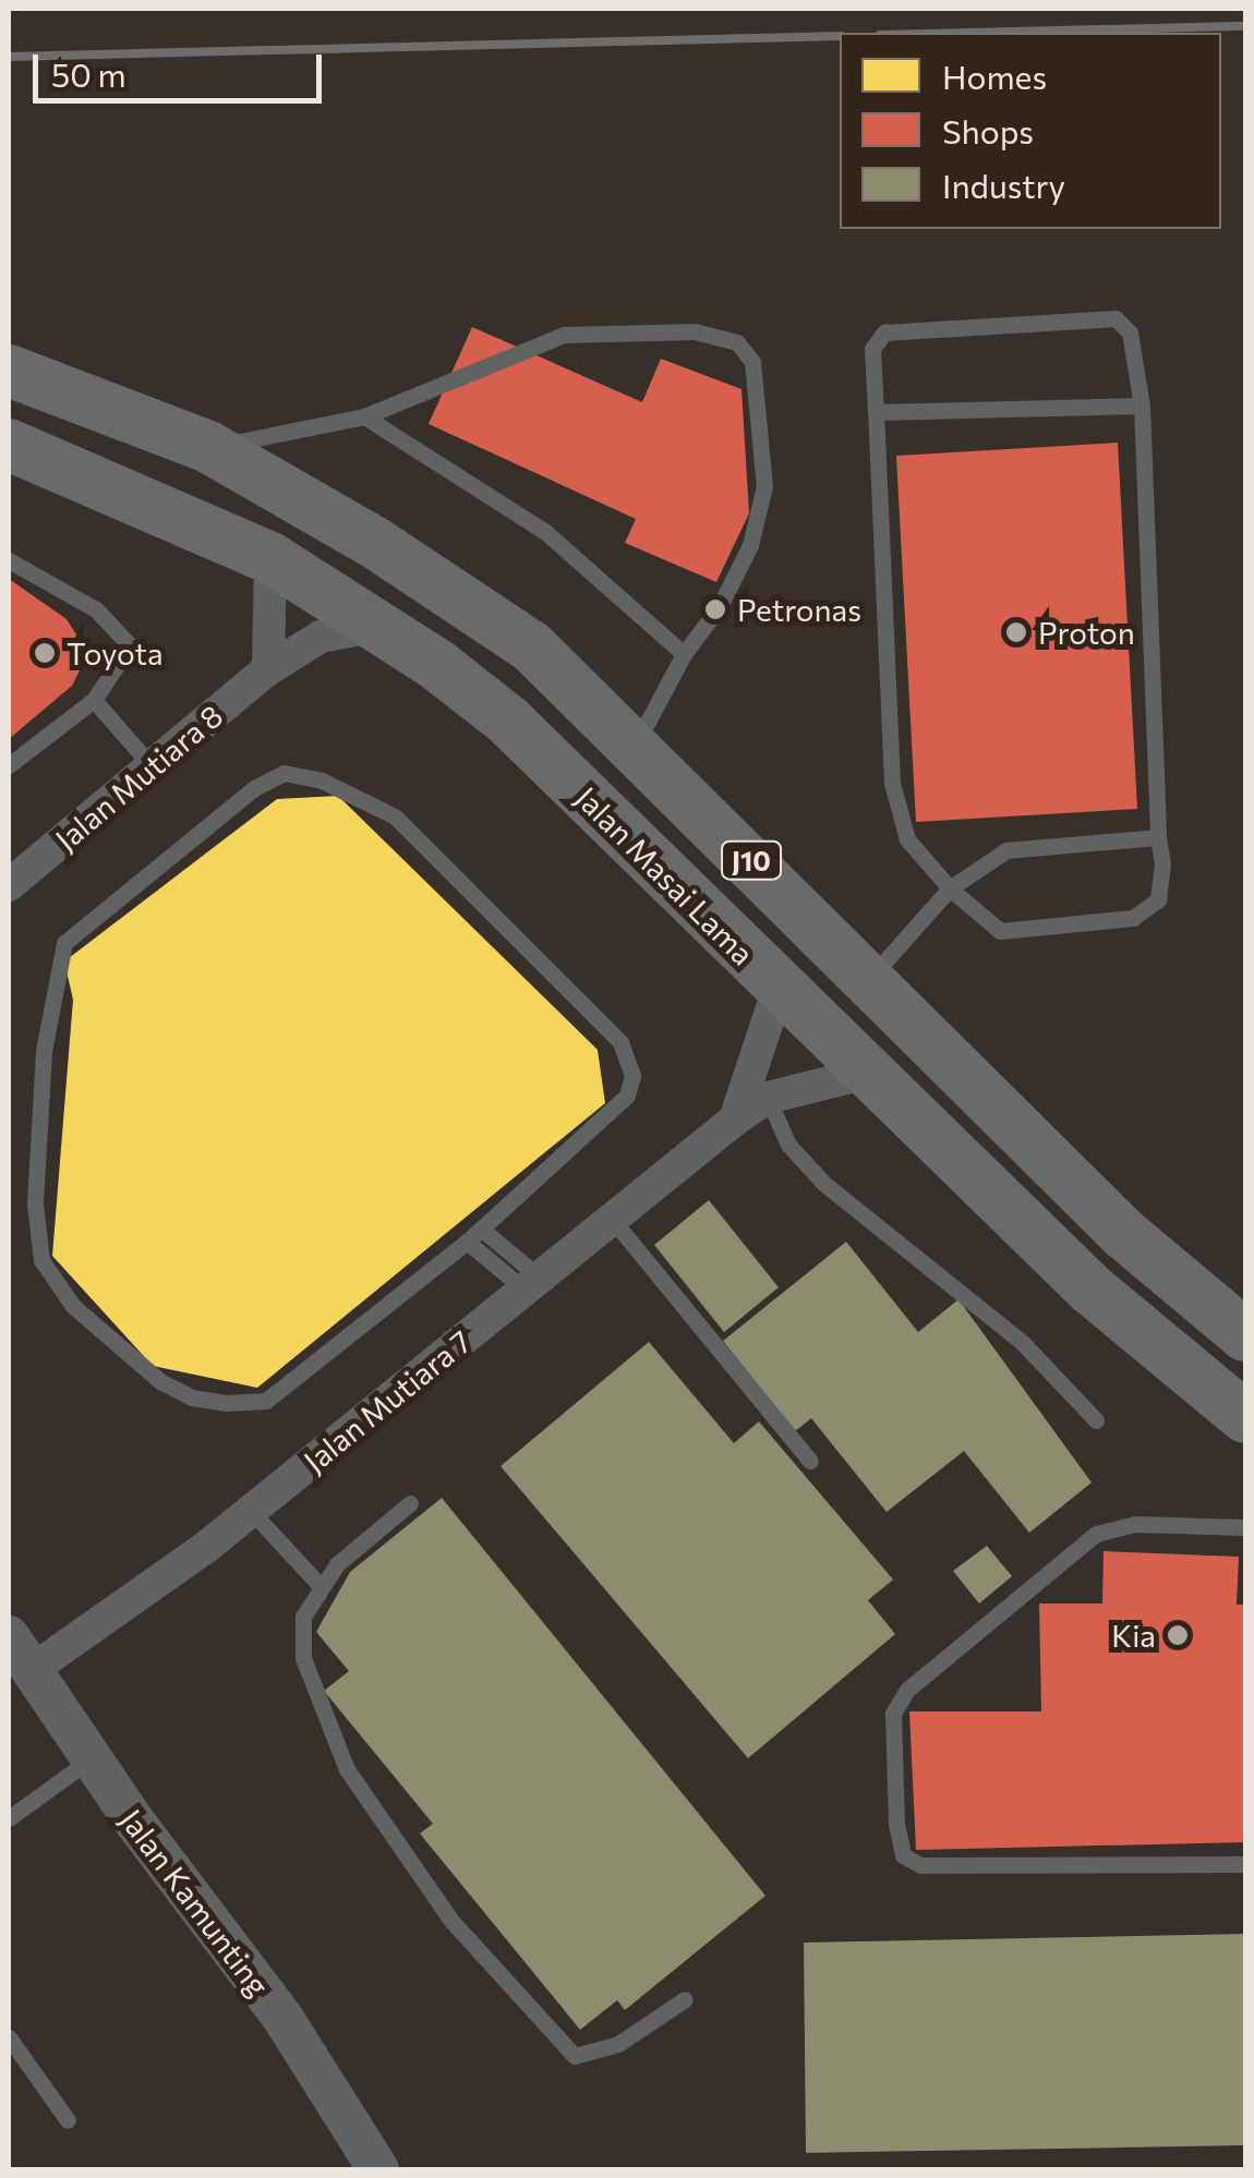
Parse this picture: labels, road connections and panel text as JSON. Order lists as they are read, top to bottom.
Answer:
{
  "streets": {
    "main road": ["J10", "Jalan Masai Lama"],
    "street": ["Jalan Mutiara 8", "Jalan Mutiara 7", "Jalan Kamunting"]
  },
  "crossings": [
    ["Jalan Mutiara 8", "Jalan Masai Lama"],
    ["Jalan Masai Lama", "Jalan Mutiara 7"],
    ["Jalan Mutiara 7", "Jalan Kamunting"]
  ],
  "places": [
    "Petronas",
    "Proton",
    "Toyota",
    "Kia"
  ],
  "legend": ["Homes", "Shops", "Industry"],
  "scale_bar": "50 m"
}
